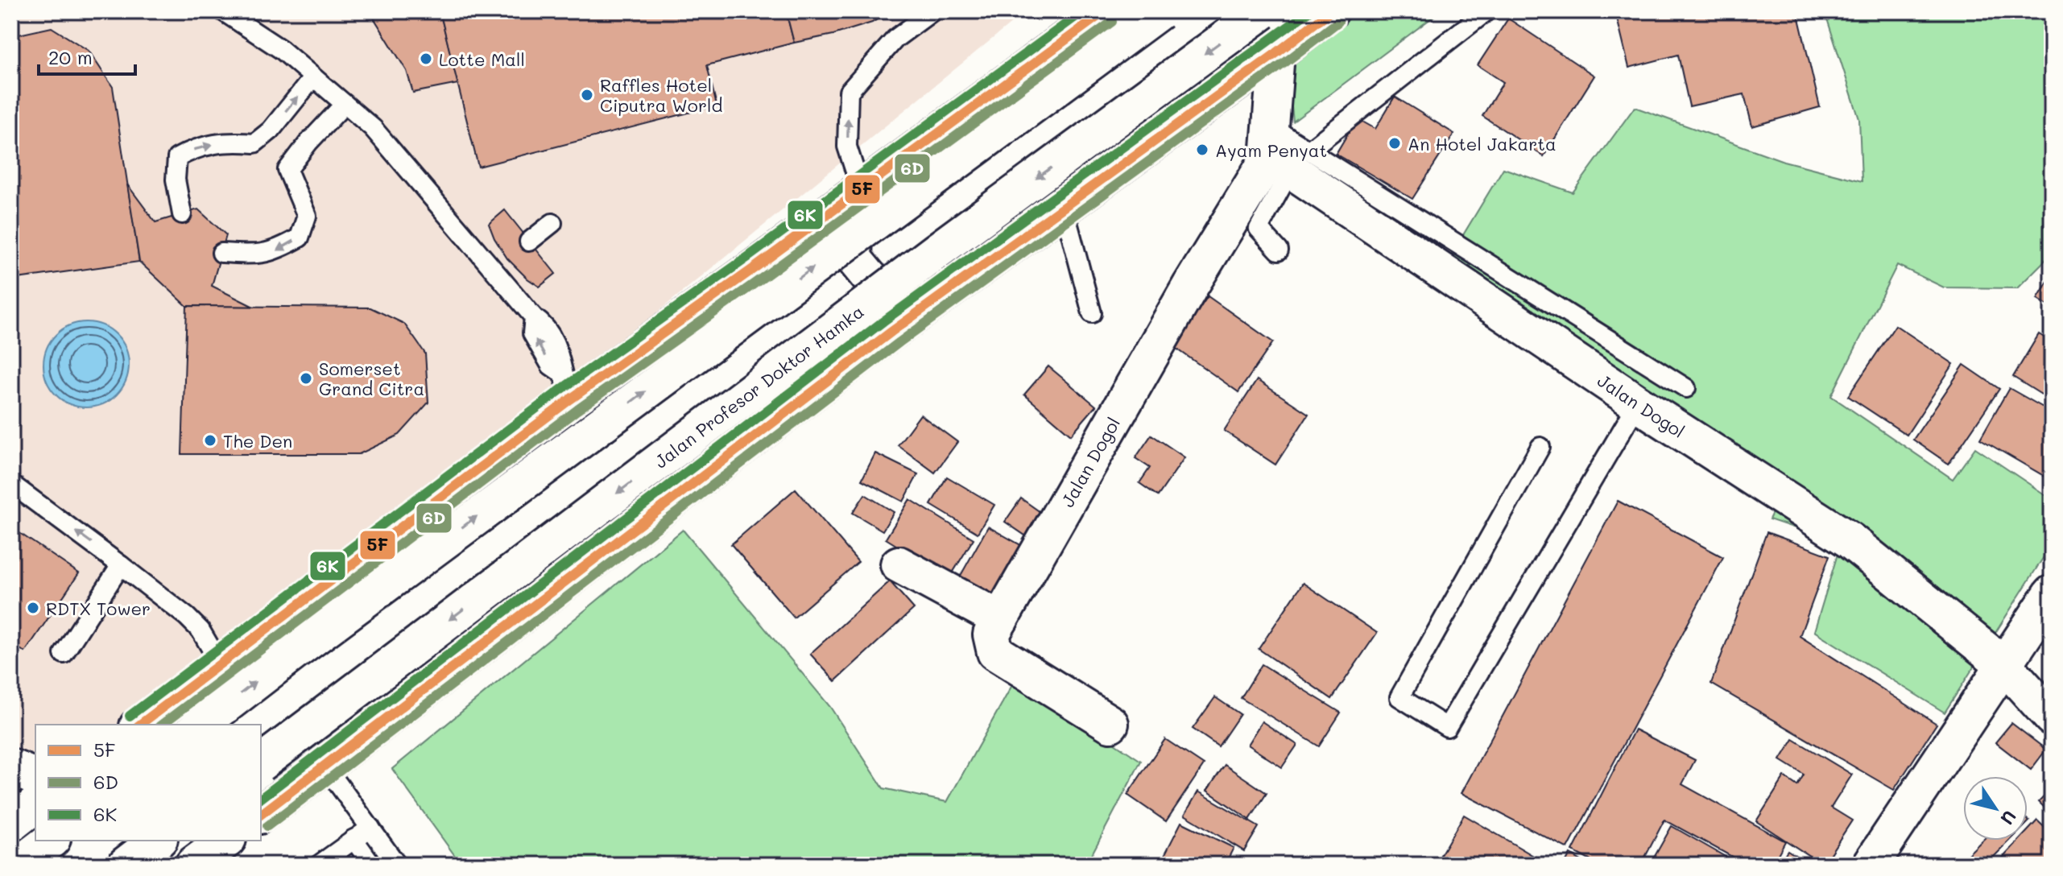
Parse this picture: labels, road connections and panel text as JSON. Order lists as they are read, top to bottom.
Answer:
{
  "streets": {
    "main road": ["Jalan Profesor Doktor Hamka", "Jalan Dogol"]
  },
  "places": [
    "Lotte Mall",
    "Raffles Hotel Ciputra World",
    "An Hotel Jakarta",
    "Ayam Penyat",
    "Somerset Grand Citra",
    "The Den",
    "RDTX Tower"
  ],
  "lines": ["transit line 5F", "transit line 6K", "transit line 6D"],
  "legend": ["5F", "6D", "6K"],
  "scale_bar": "20 m",
  "north": "bottom right"
}
